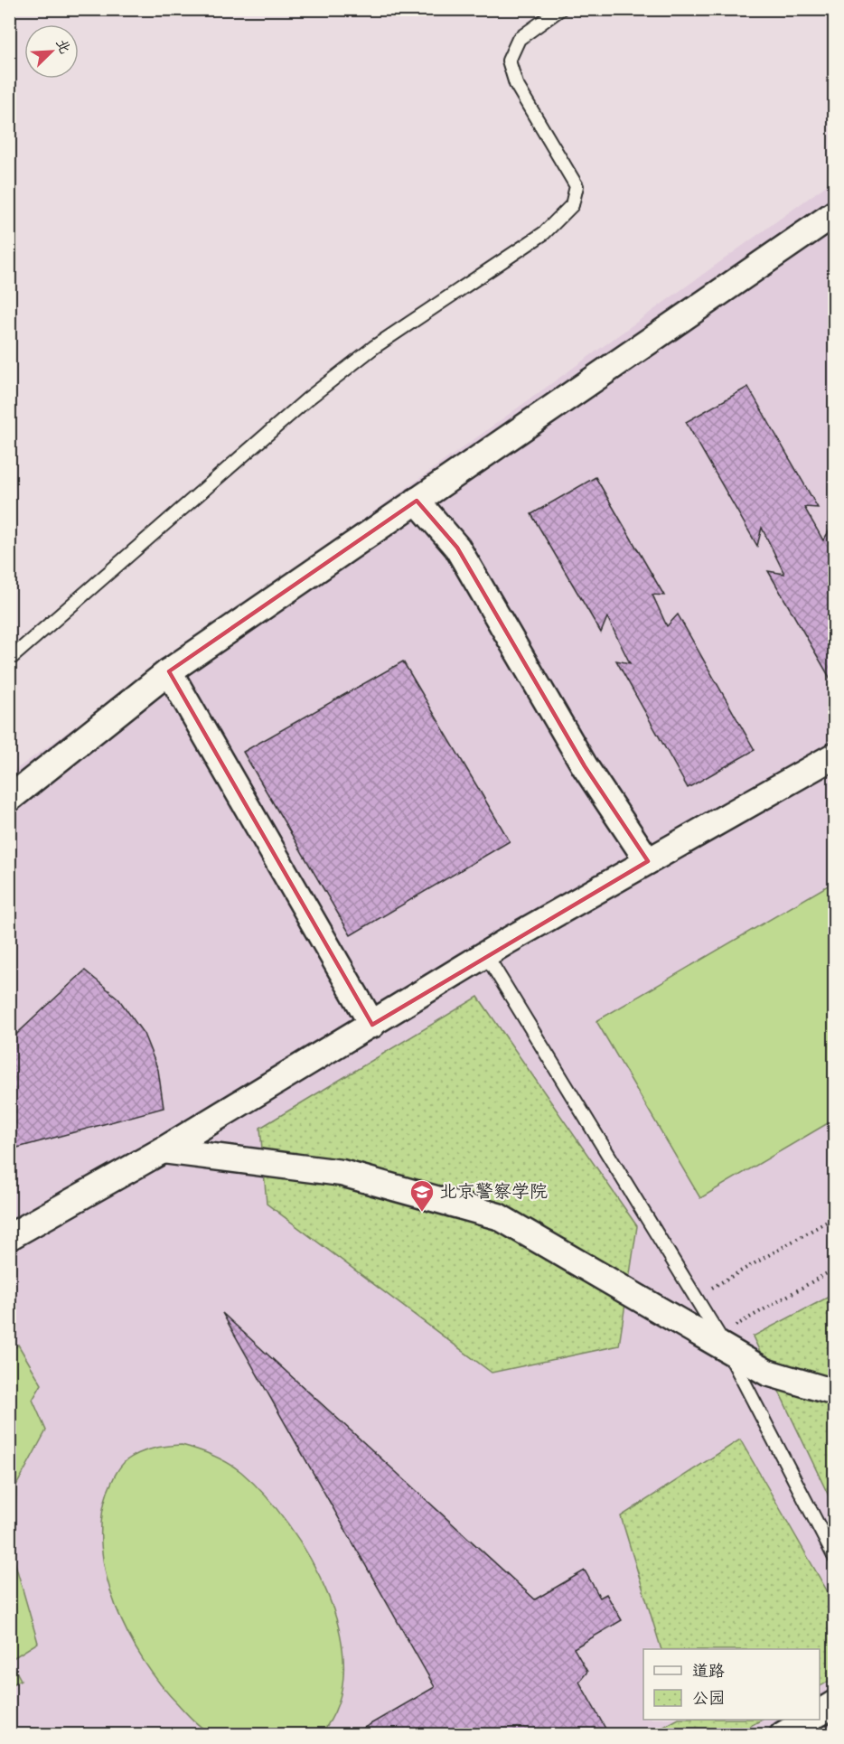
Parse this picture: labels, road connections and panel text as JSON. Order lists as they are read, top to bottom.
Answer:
{
  "places": {
    "school or university": ["北京警察学院"]
  },
  "legend": ["道路", "公园"],
  "north": "top right"
}
